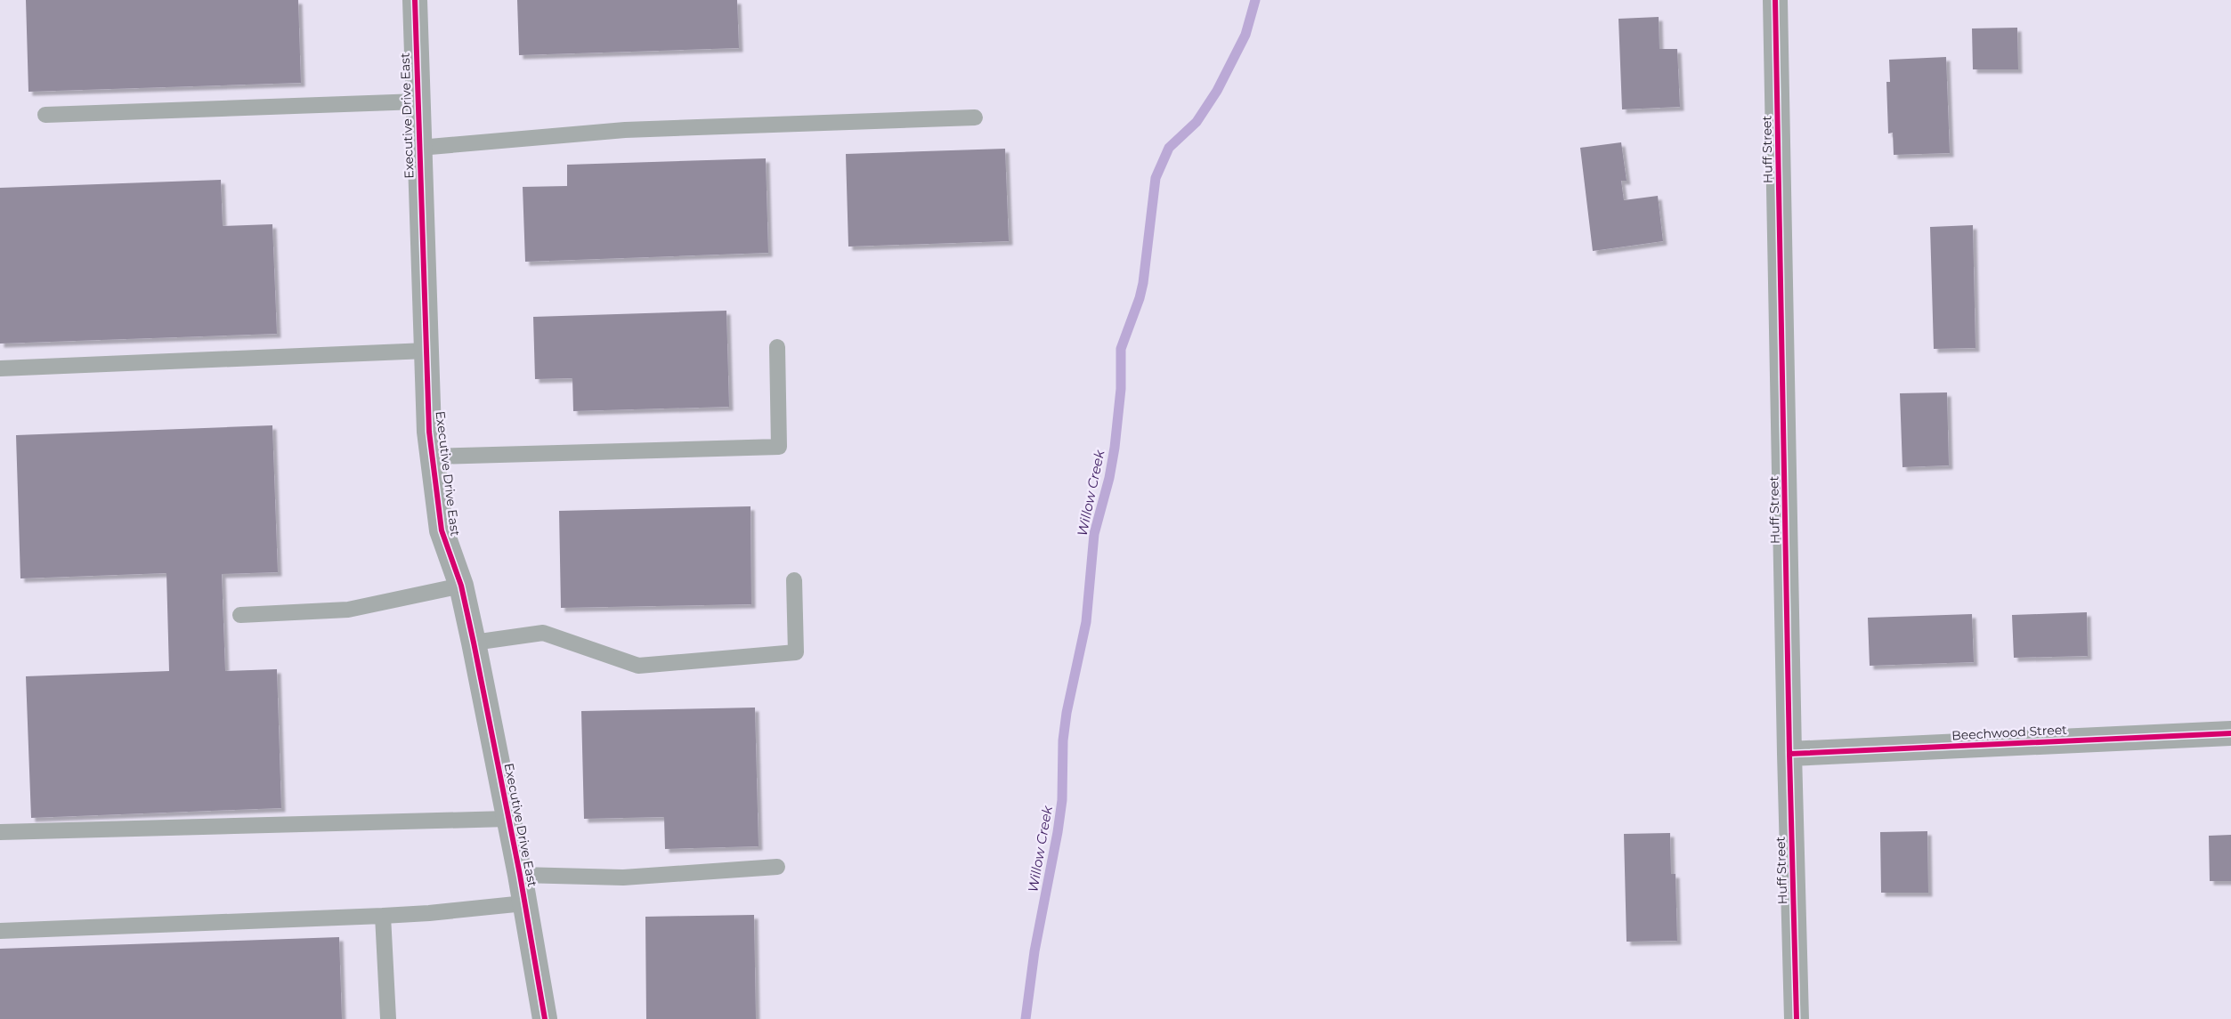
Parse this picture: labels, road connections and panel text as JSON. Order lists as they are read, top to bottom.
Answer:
{
  "streets": {
    "street": ["Executive Drive East", "Huff Street", "Beechwood Street"]
  },
  "crossings": [
    ["Huff Street", "Beechwood Street"]
  ],
  "water": ["Willow Creek"]
}
